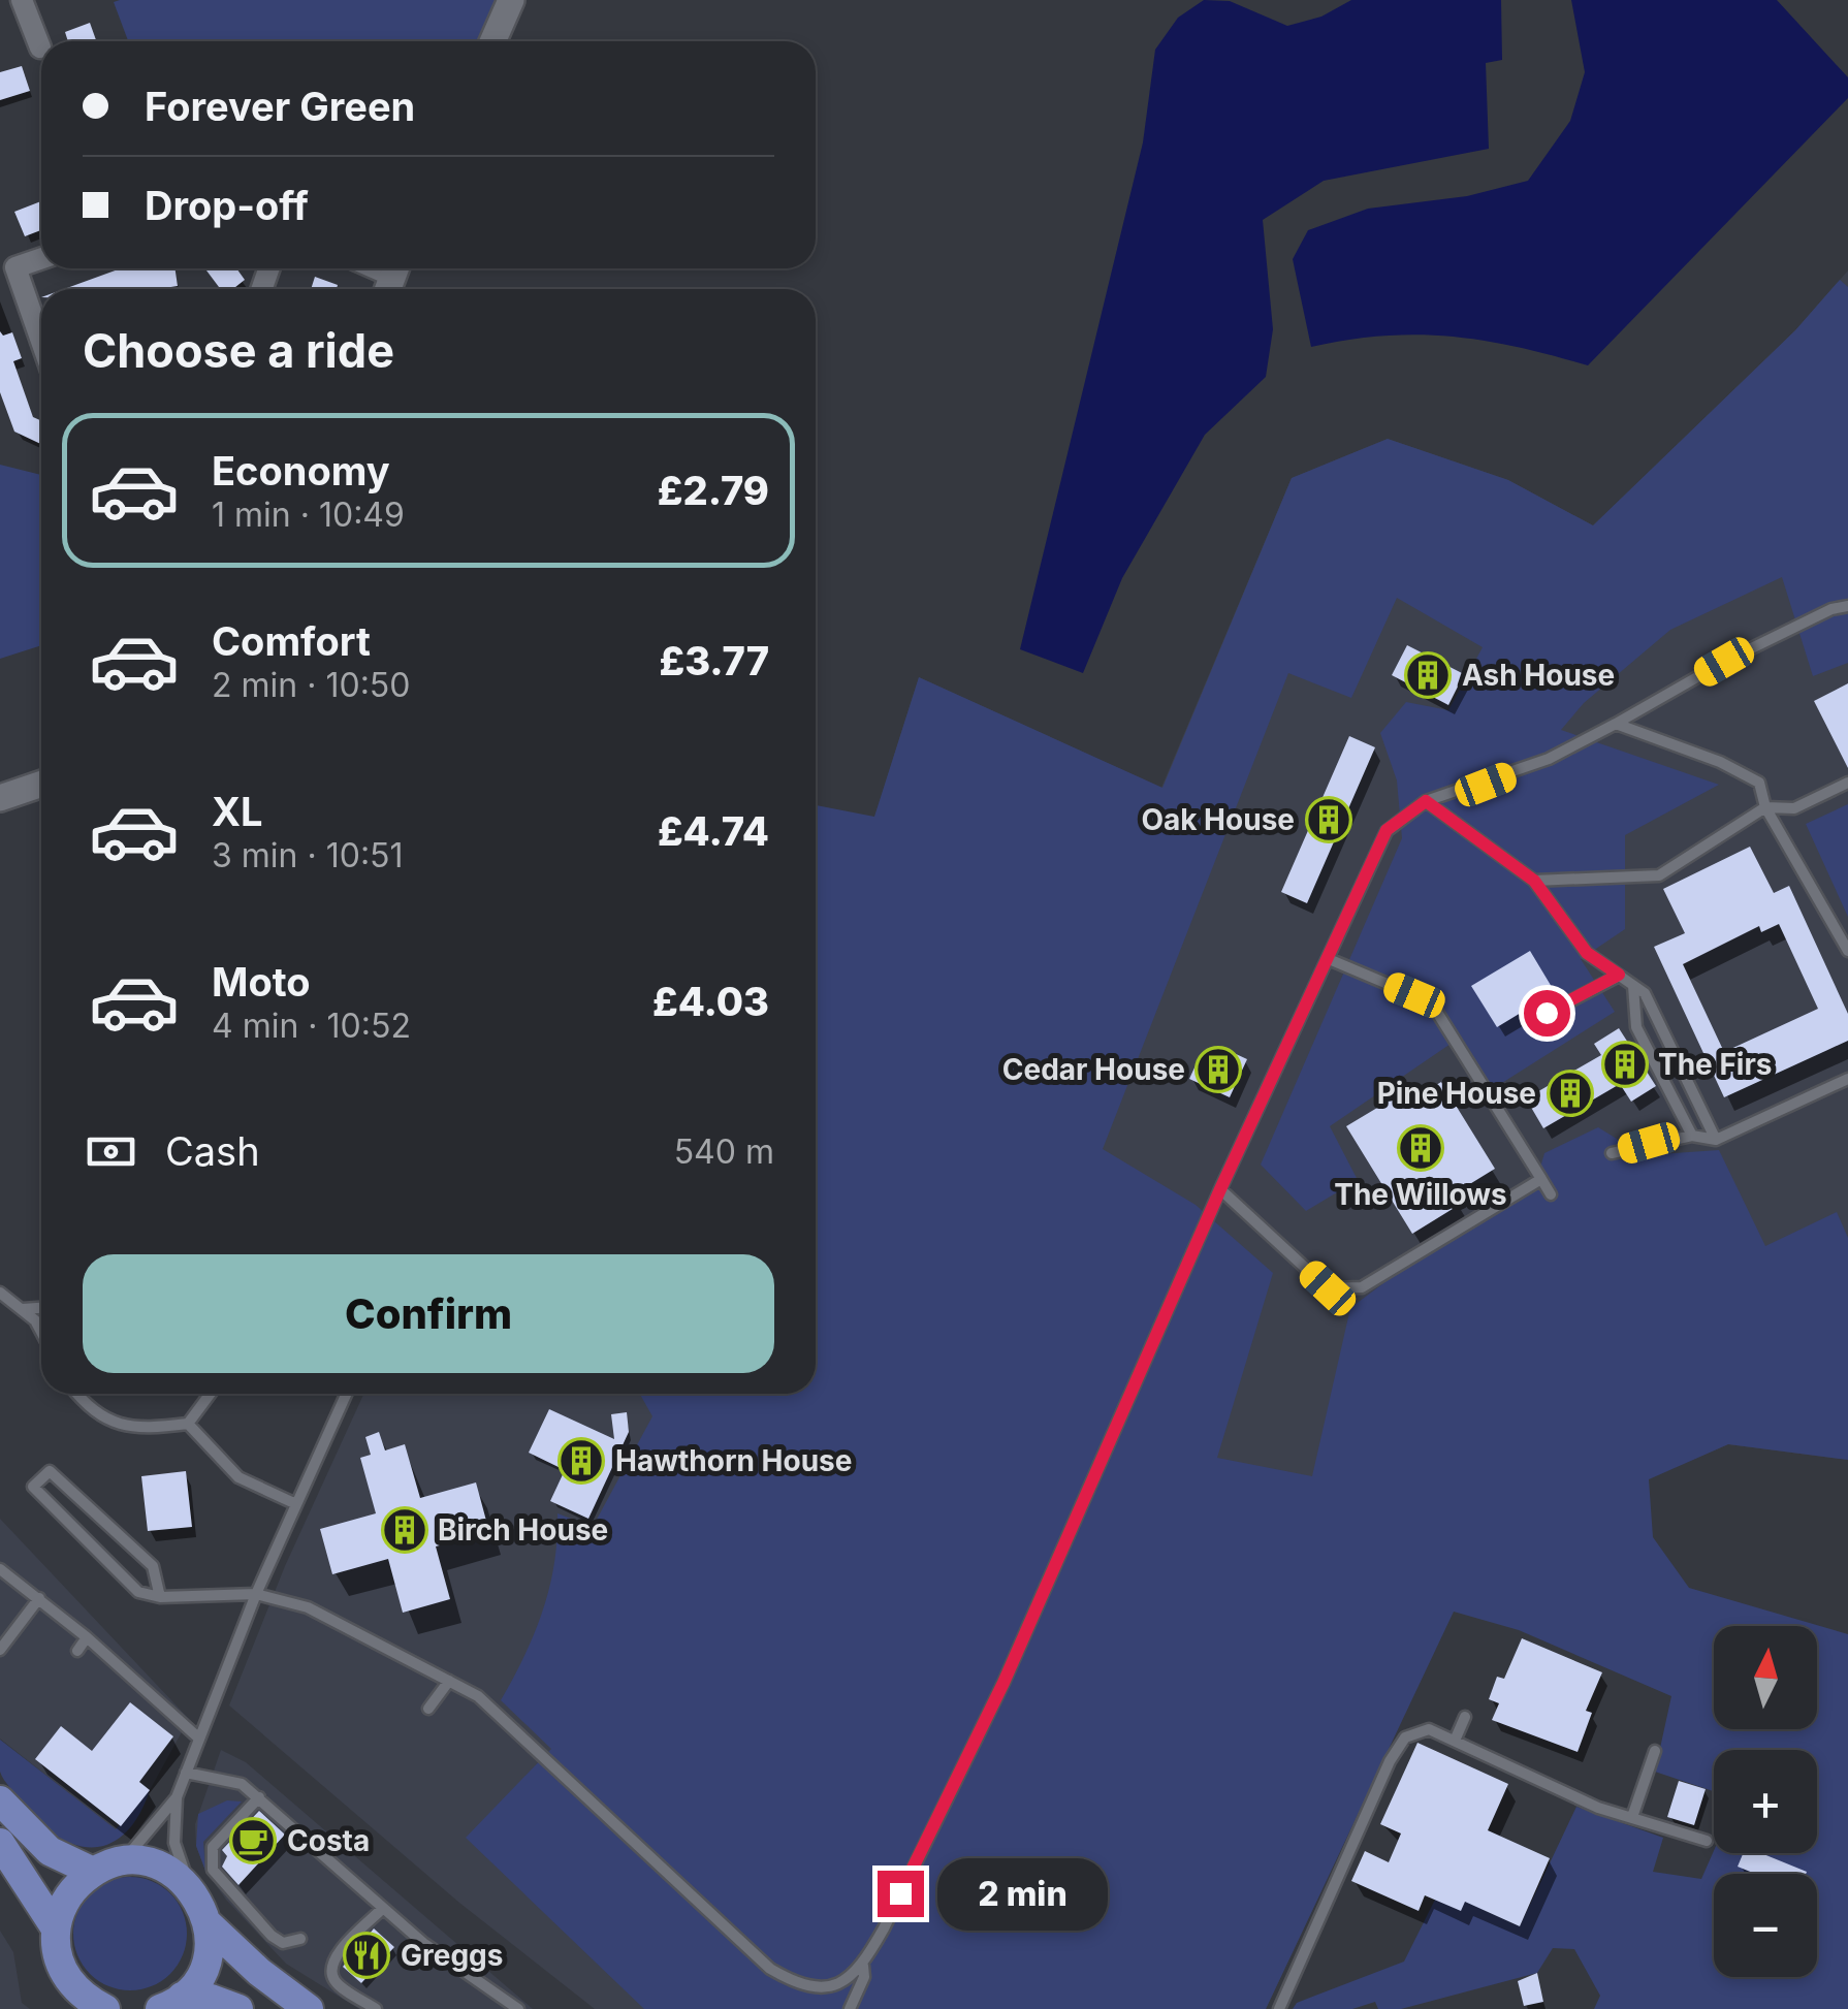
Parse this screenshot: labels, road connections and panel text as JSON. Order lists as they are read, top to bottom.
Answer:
{
  "places": {
    "building": [
      "Ash House",
      "Oak House",
      "The Firs",
      "Cedar House",
      "Pine House",
      "The Willows",
      "Hawthorn House",
      "Birch House"
    ],
    "cafe": ["Costa"],
    "restaurant": ["Greggs"]
  },
  "north": "top",
  "page": {
    "banner": ["Forever Green", "Drop-off"],
    "heading": "Choose a ride",
    "list": [
      {
        "name": "Economy",
        "note": "1 min · 10:49",
        "value": "£2.79"
      },
      {
        "name": "Comfort",
        "note": "2 min · 10:50",
        "value": "£3.77"
      },
      {
        "name": "XL",
        "note": "3 min · 10:51",
        "value": "£4.74"
      },
      {
        "name": "Moto",
        "note": "4 min · 10:52",
        "value": "£4.03"
      }
    ],
    "pay": ["Cash", "540 m"],
    "buttons": "Confirm",
    "map_buttons": ["+", "−"],
    "bubble": "2 min"
  }
}
